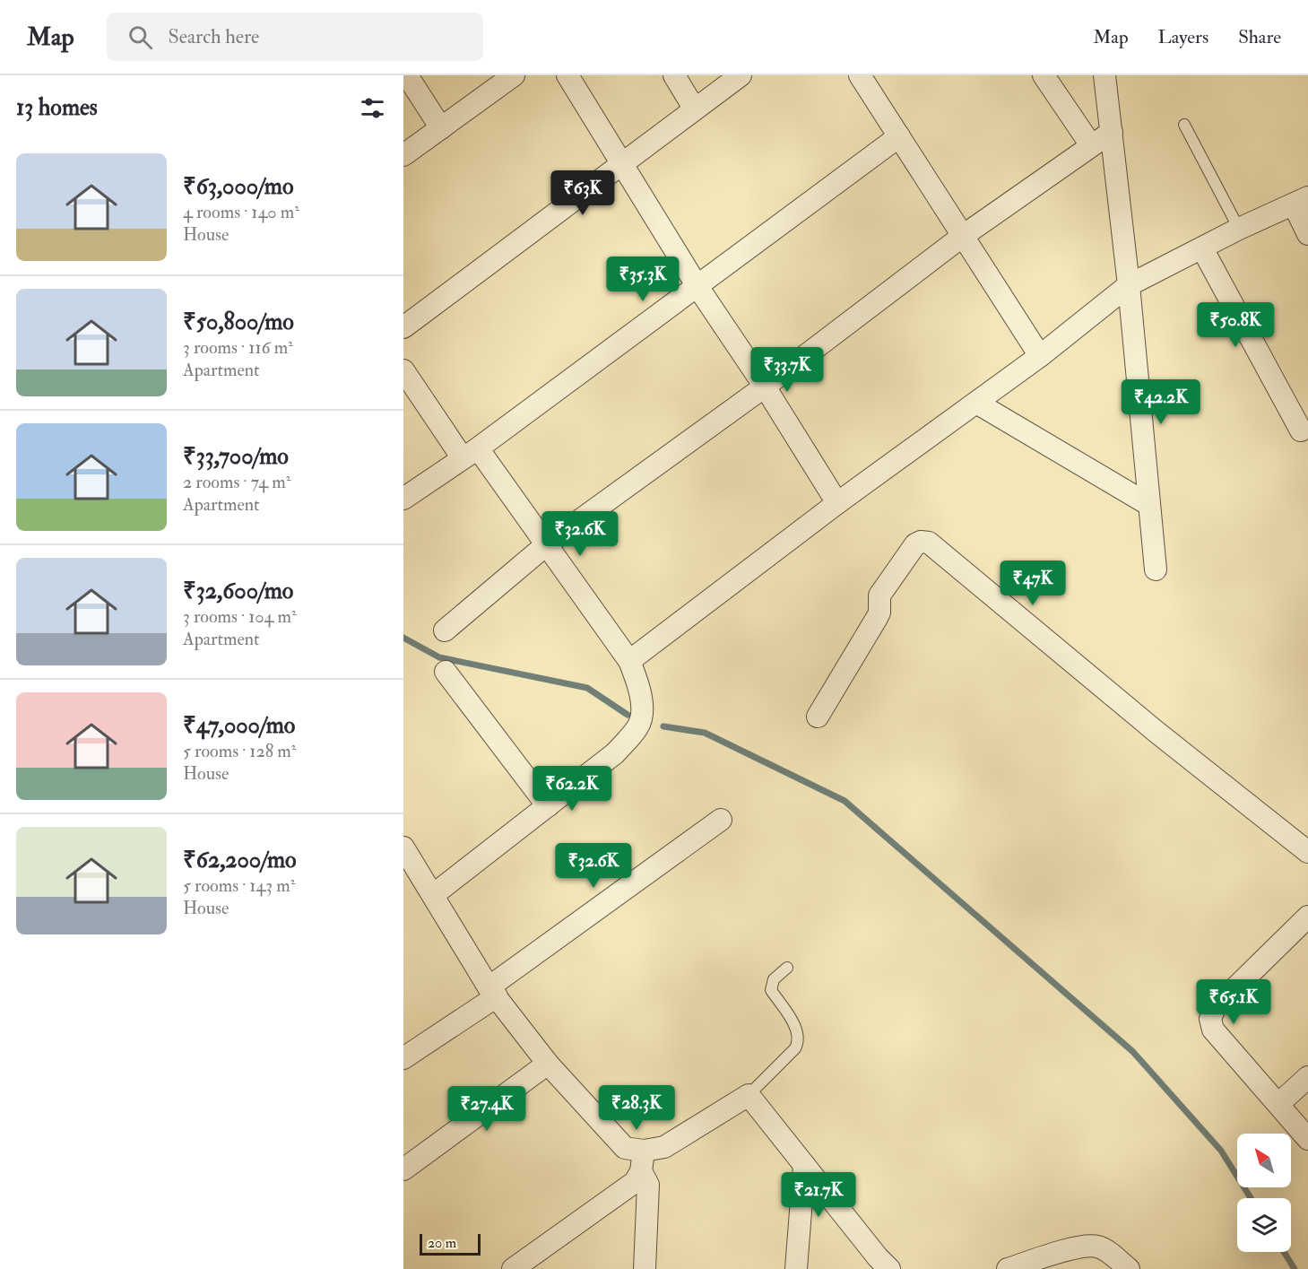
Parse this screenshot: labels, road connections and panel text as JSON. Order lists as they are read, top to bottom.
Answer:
{
  "scale_bar": "20 m",
  "north": "top left",
  "page": {
    "header": "Map",
    "search": "Search here",
    "nav": ["Map", "Layers", "Share"],
    "heading": "13 homes",
    "list": [
      {
        "name": "₹63,000/mo",
        "note": "4 rooms · 140 m² · House"
      },
      {
        "name": "₹50,800/mo",
        "note": "3 rooms · 116 m² · Apartment"
      },
      {
        "name": "₹33,700/mo",
        "note": "2 rooms · 74 m² · Apartment"
      },
      {
        "name": "₹32,600/mo",
        "note": "3 rooms · 104 m² · Apartment"
      },
      {
        "name": "₹47,000/mo",
        "note": "5 rooms · 128 m² · House"
      },
      {
        "name": "₹62,200/mo",
        "note": "5 rooms · 143 m² · House"
      }
    ],
    "price": [
      "₹63K",
      "₹35.3K",
      "₹50.8K",
      "₹33.7K",
      "₹42.2K",
      "₹32.6K",
      "₹47K",
      "₹62.2K",
      "₹32.6K",
      "₹65.1K",
      "₹28.3K",
      "₹27.4K",
      "₹21.7K"
    ],
    "scale": "20 m"
  }
}
